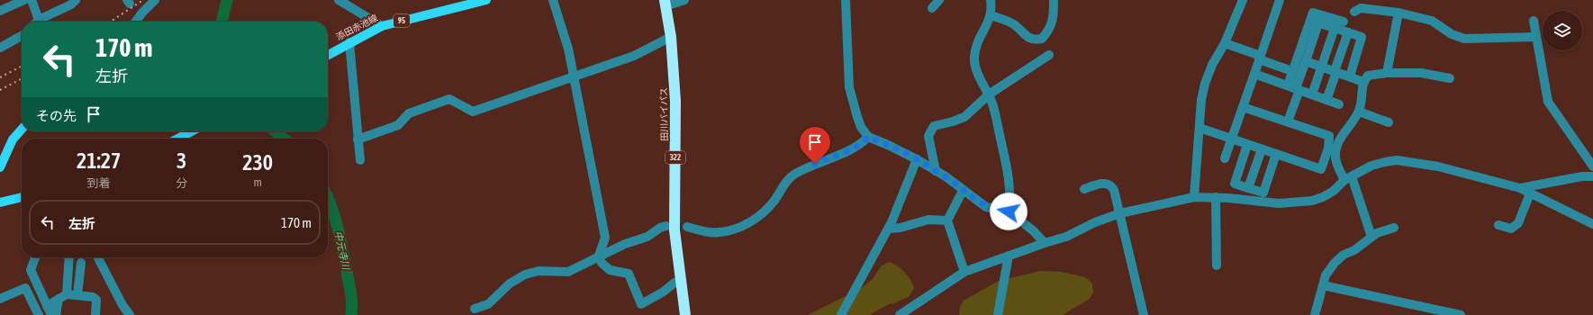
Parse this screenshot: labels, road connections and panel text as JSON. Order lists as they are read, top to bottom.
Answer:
{
  "streets": {
    "highway": ["田川バイパス", "322"],
    "main road": ["95", "添田赤池線"]
  },
  "water": ["中元寺川"],
  "page": {
    "turn": ["170 m", "左折"],
    "then": "その先",
    "eta": [
      "21:27",
      "到着",
      "3",
      "分",
      "230",
      "m"
    ],
    "list": [
      {
        "name": "左折",
        "value": "170 m"
      }
    ]
  }
}
